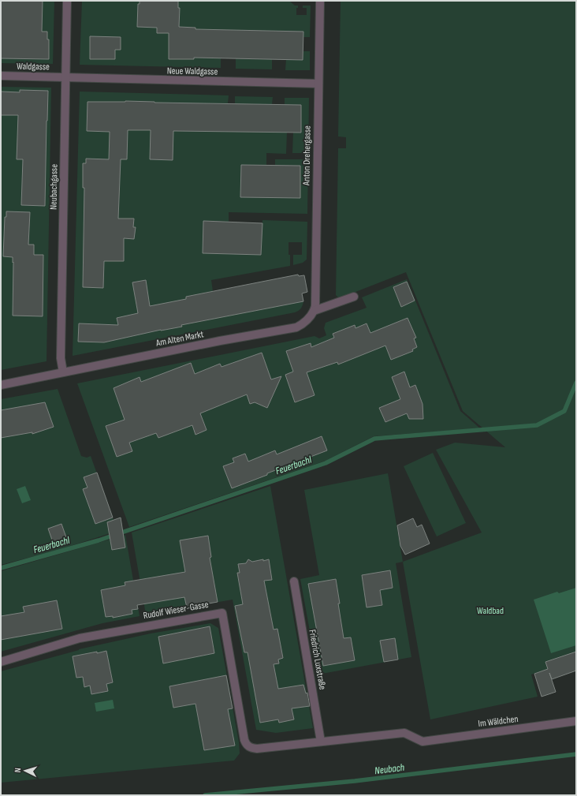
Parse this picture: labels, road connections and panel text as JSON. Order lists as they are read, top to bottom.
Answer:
{
  "streets": {
    "street": [
      "Waldgasse",
      "Neue Waldgasse",
      "Anton Drehergasse",
      "Neubachgasse",
      "Am Alten Markt",
      "Rudolf Wieser-Gasse",
      "Friedrich Luxstraße",
      "Im Wäldchen"
    ]
  },
  "crossings": [
    ["Waldgasse", "Neue Waldgasse"],
    ["Waldgasse", "Neubachgasse"],
    ["Neue Waldgasse", "Anton Drehergasse"],
    ["Neue Waldgasse", "Neubachgasse"],
    ["Anton Drehergasse", "Am Alten Markt"],
    ["Neubachgasse", "Am Alten Markt"],
    ["Rudolf Wieser-Gasse", "Friedrich Luxstraße"],
    ["Rudolf Wieser-Gasse", "Im Wäldchen"],
    ["Friedrich Luxstraße", "Im Wäldchen"]
  ],
  "water": ["Feuerbachl", "Neubach"],
  "parks": ["Waldbad"],
  "north": "left"
}
